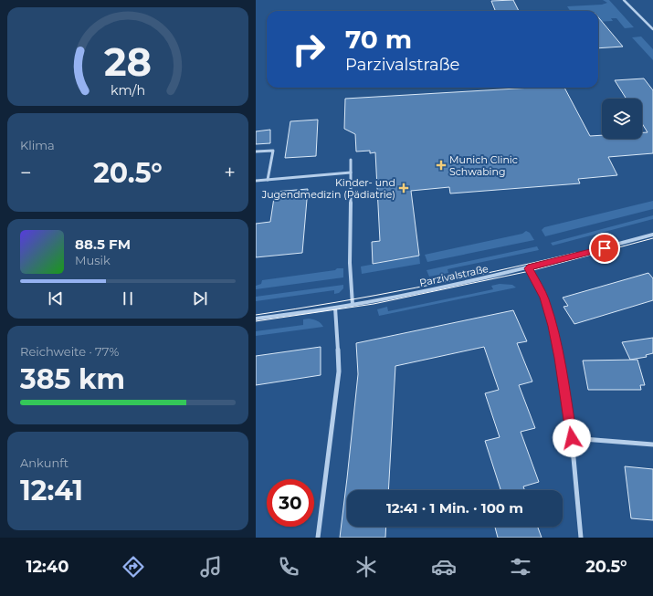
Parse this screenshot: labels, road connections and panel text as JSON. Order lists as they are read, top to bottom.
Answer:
{
  "streets": {
    "street": ["Parzivalstraße"]
  },
  "places": {
    "health": ["Munich Clinic Schwabing", "Kinder- und Jugendmedizin (Pädiatrie)"]
  },
  "page": {
    "turn": ["70 m", "Parzivalstraße"],
    "tile": [
      "Klima",
      ["Reichweite · 77%", "385 km"],
      ["Ankunft", "12:41"]
    ],
    "heat": ["−", "20.5°", "+"],
    "song": ["88.5 FM", "Musik"],
    "limit": "30",
    "trip": "12:41 · 1 Min. · 100 m",
    "tabs": ["12:40", "20.5°"],
    "gauge": ["28", "km/h"]
  }
}
